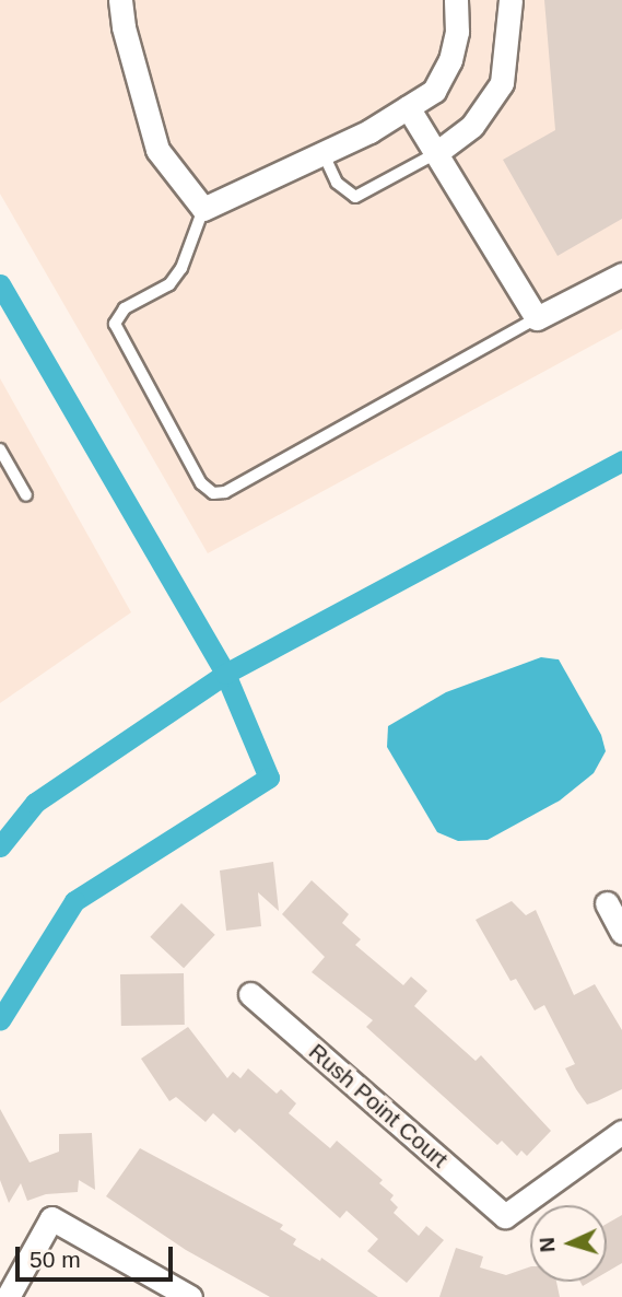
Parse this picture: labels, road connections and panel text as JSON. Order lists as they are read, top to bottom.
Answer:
{
  "streets": {
    "street": ["Rush Point Court"]
  },
  "scale_bar": "50 m",
  "north": "left"
}
